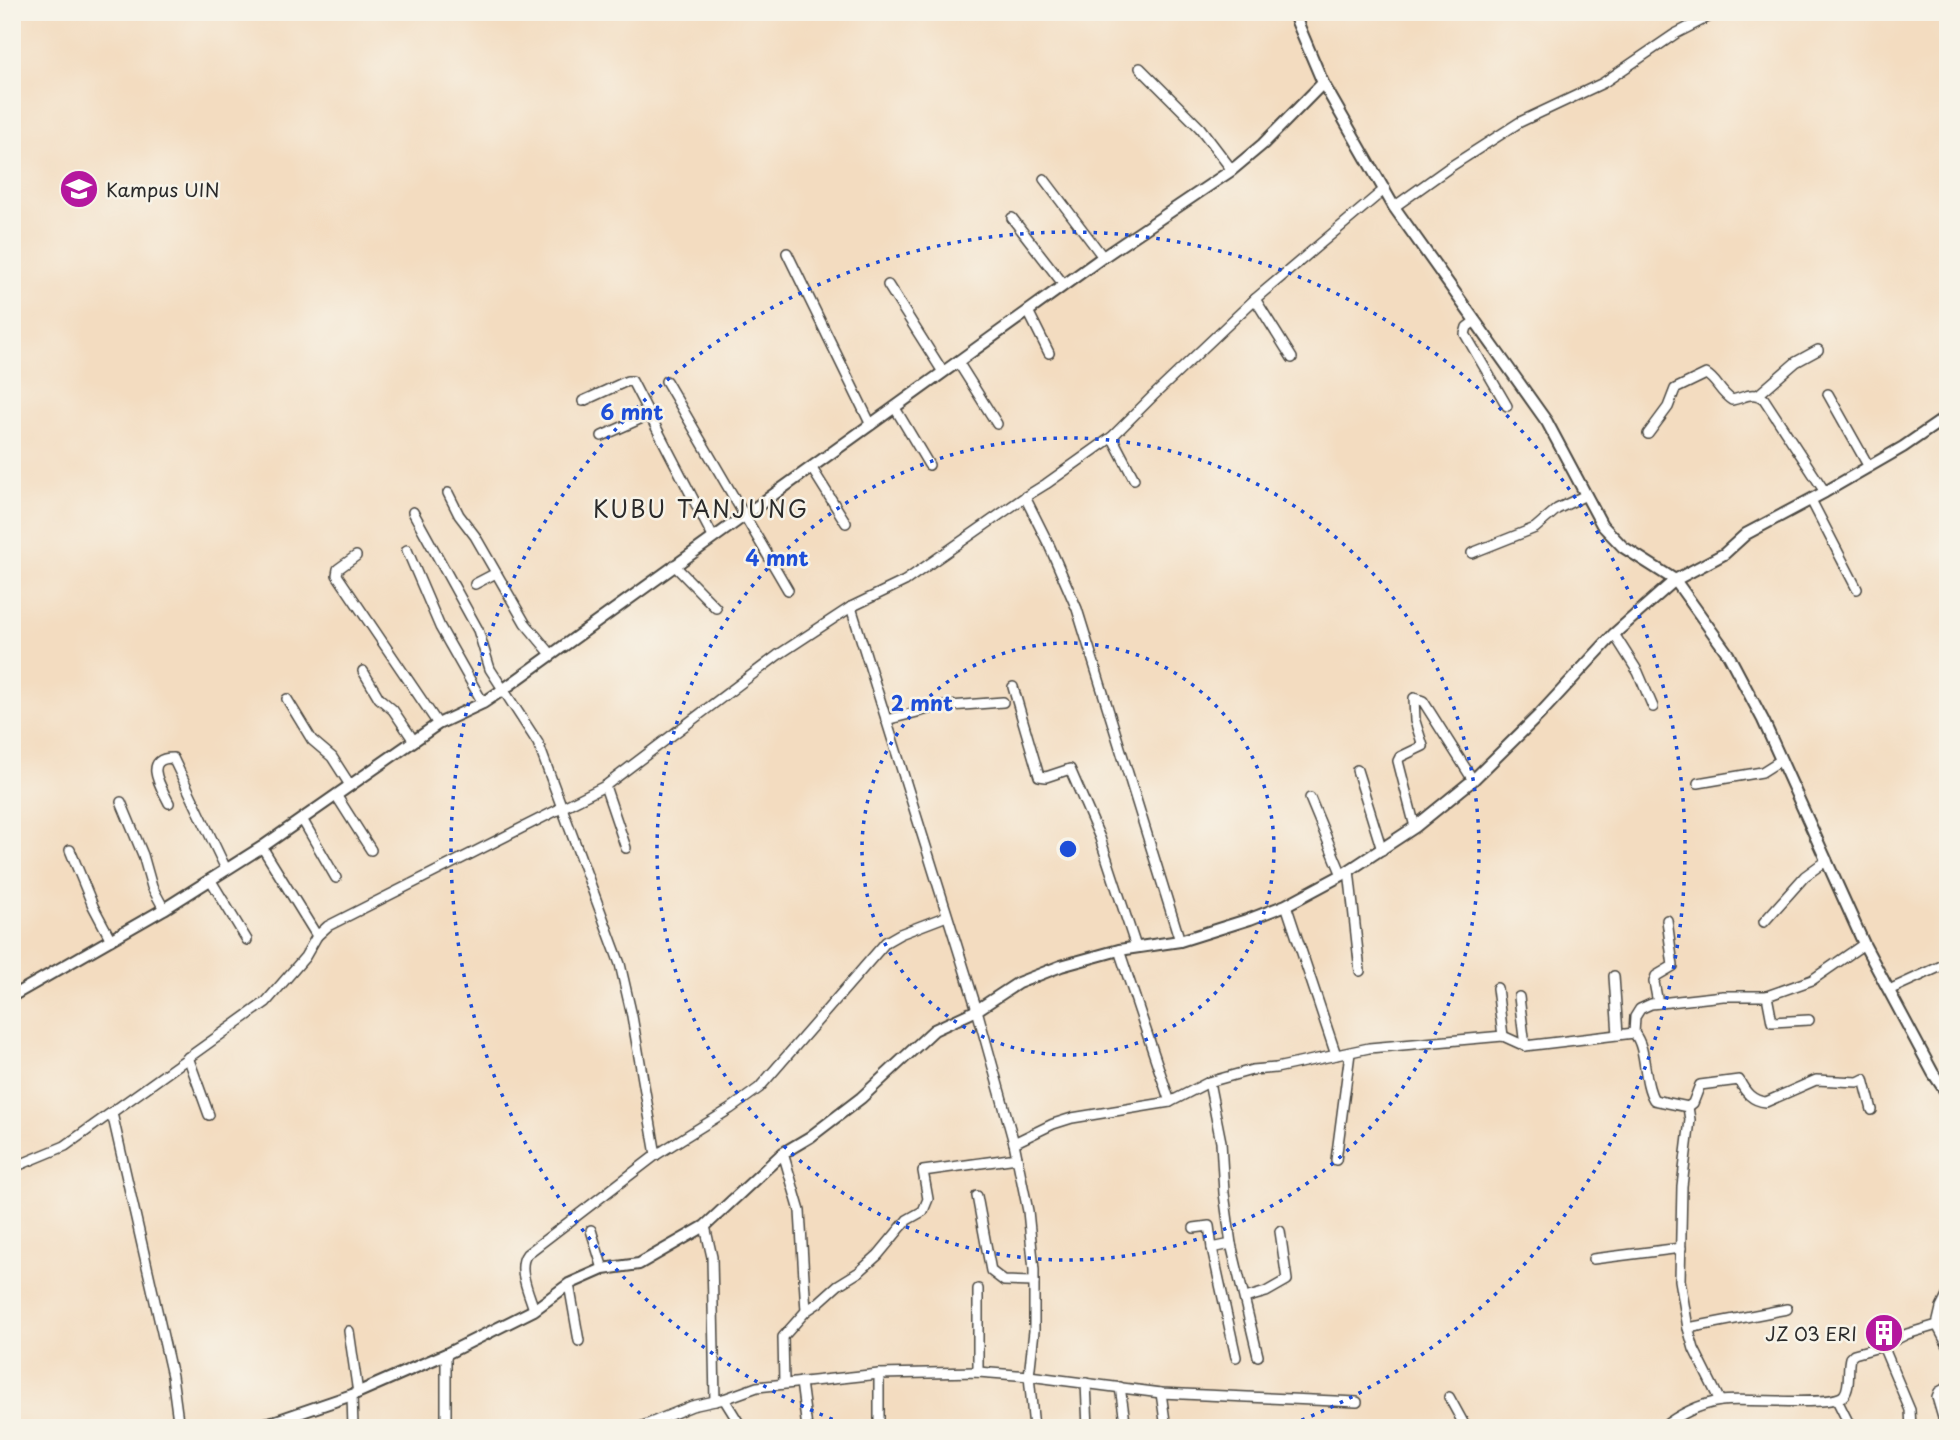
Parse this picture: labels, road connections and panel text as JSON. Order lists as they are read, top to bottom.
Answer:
{
  "districts": ["KUBU TANJUNG"],
  "places": {
    "school or university": ["Kampus UIN"],
    "building": ["JZ 03 ERI"]
  },
  "rings": ["6 mnt", "4 mnt", "2 mnt"]
}
